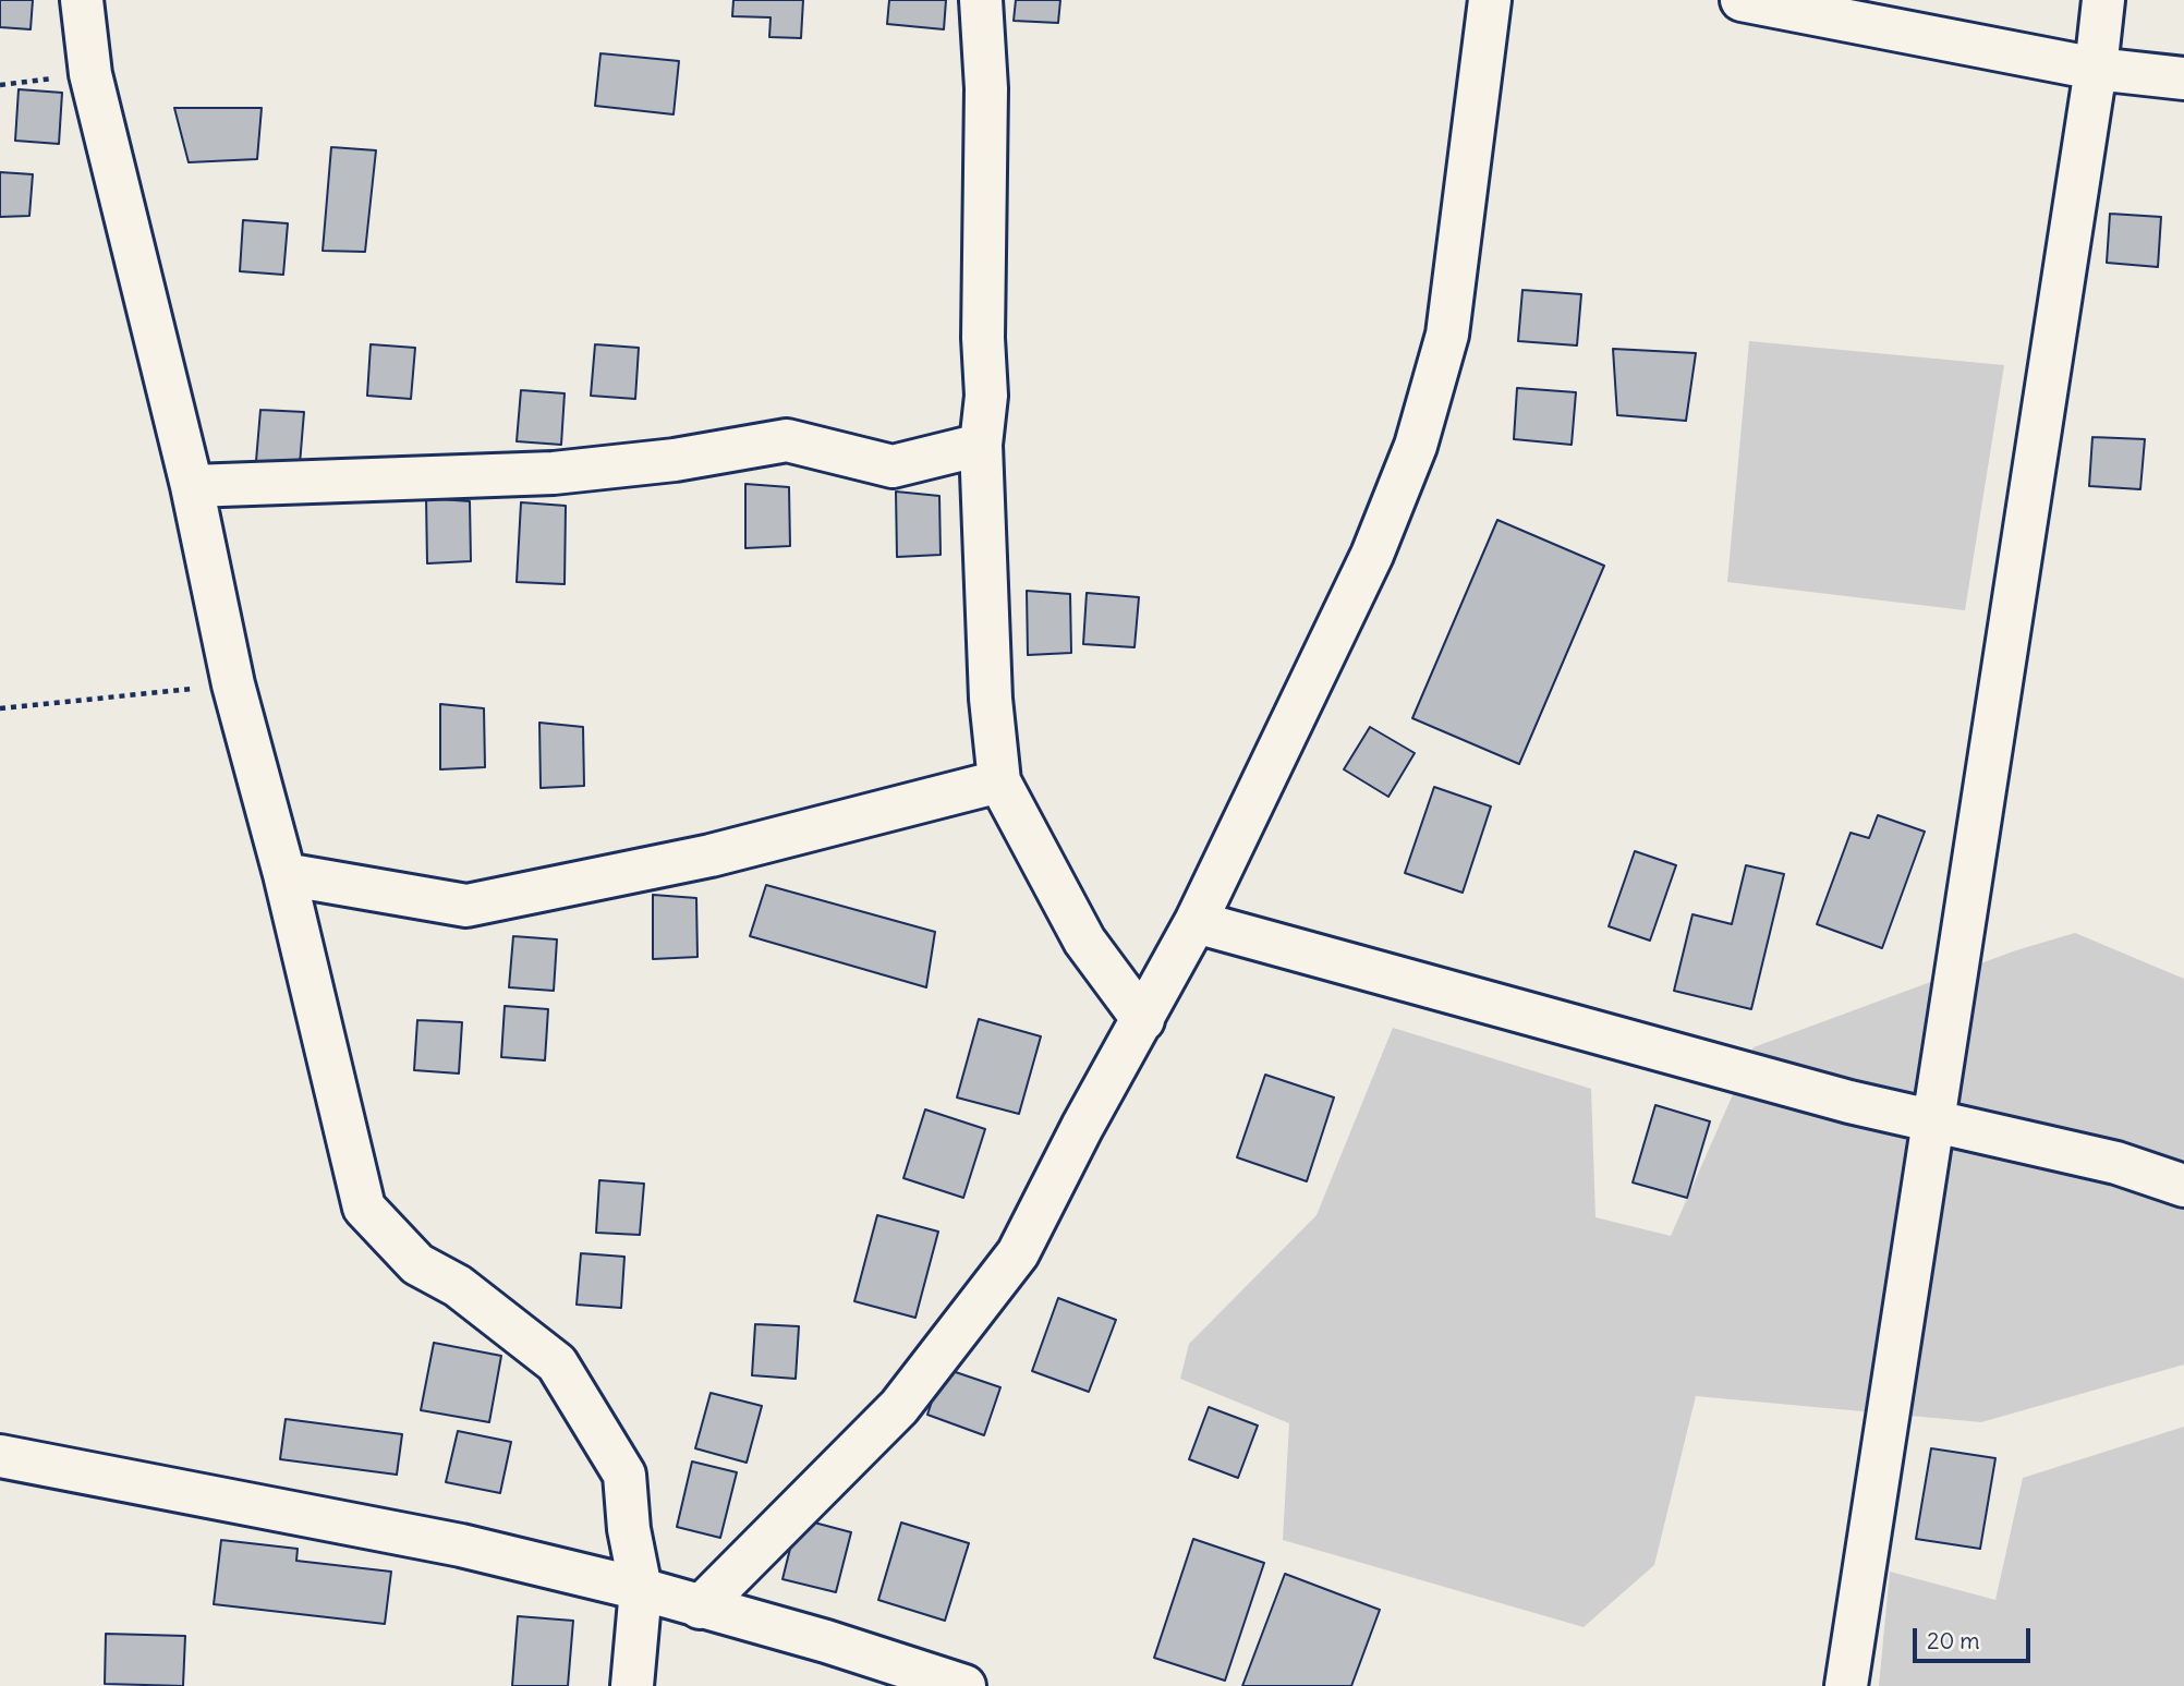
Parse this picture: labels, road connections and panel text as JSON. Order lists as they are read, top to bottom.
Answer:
{
  "scale_bar": "20 m"
}
